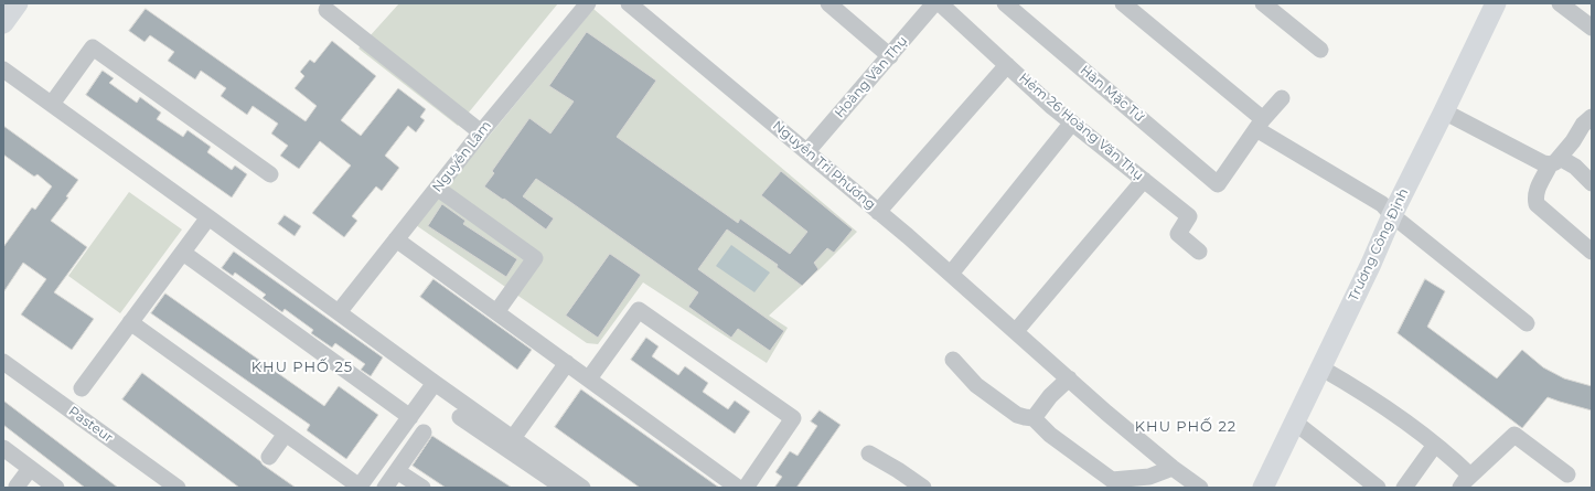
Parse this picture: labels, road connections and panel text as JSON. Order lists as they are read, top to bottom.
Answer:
{
  "streets": {
    "main road": ["Trương Công Định"],
    "street": [
      "Hoàng Văn Thụ",
      "Hàn Mặc Tử",
      "Hẻm 26 Hoàng Văn Thụ",
      "Nguyễn Lâm",
      "Nguyễn Tri Phương",
      "Pasteur"
    ]
  },
  "crossings": [
    ["Hoàng Văn Thụ", "Nguyễn Tri Phương"]
  ],
  "districts": ["KHU PHỐ 25", "KHU PHỐ 22"]
}
